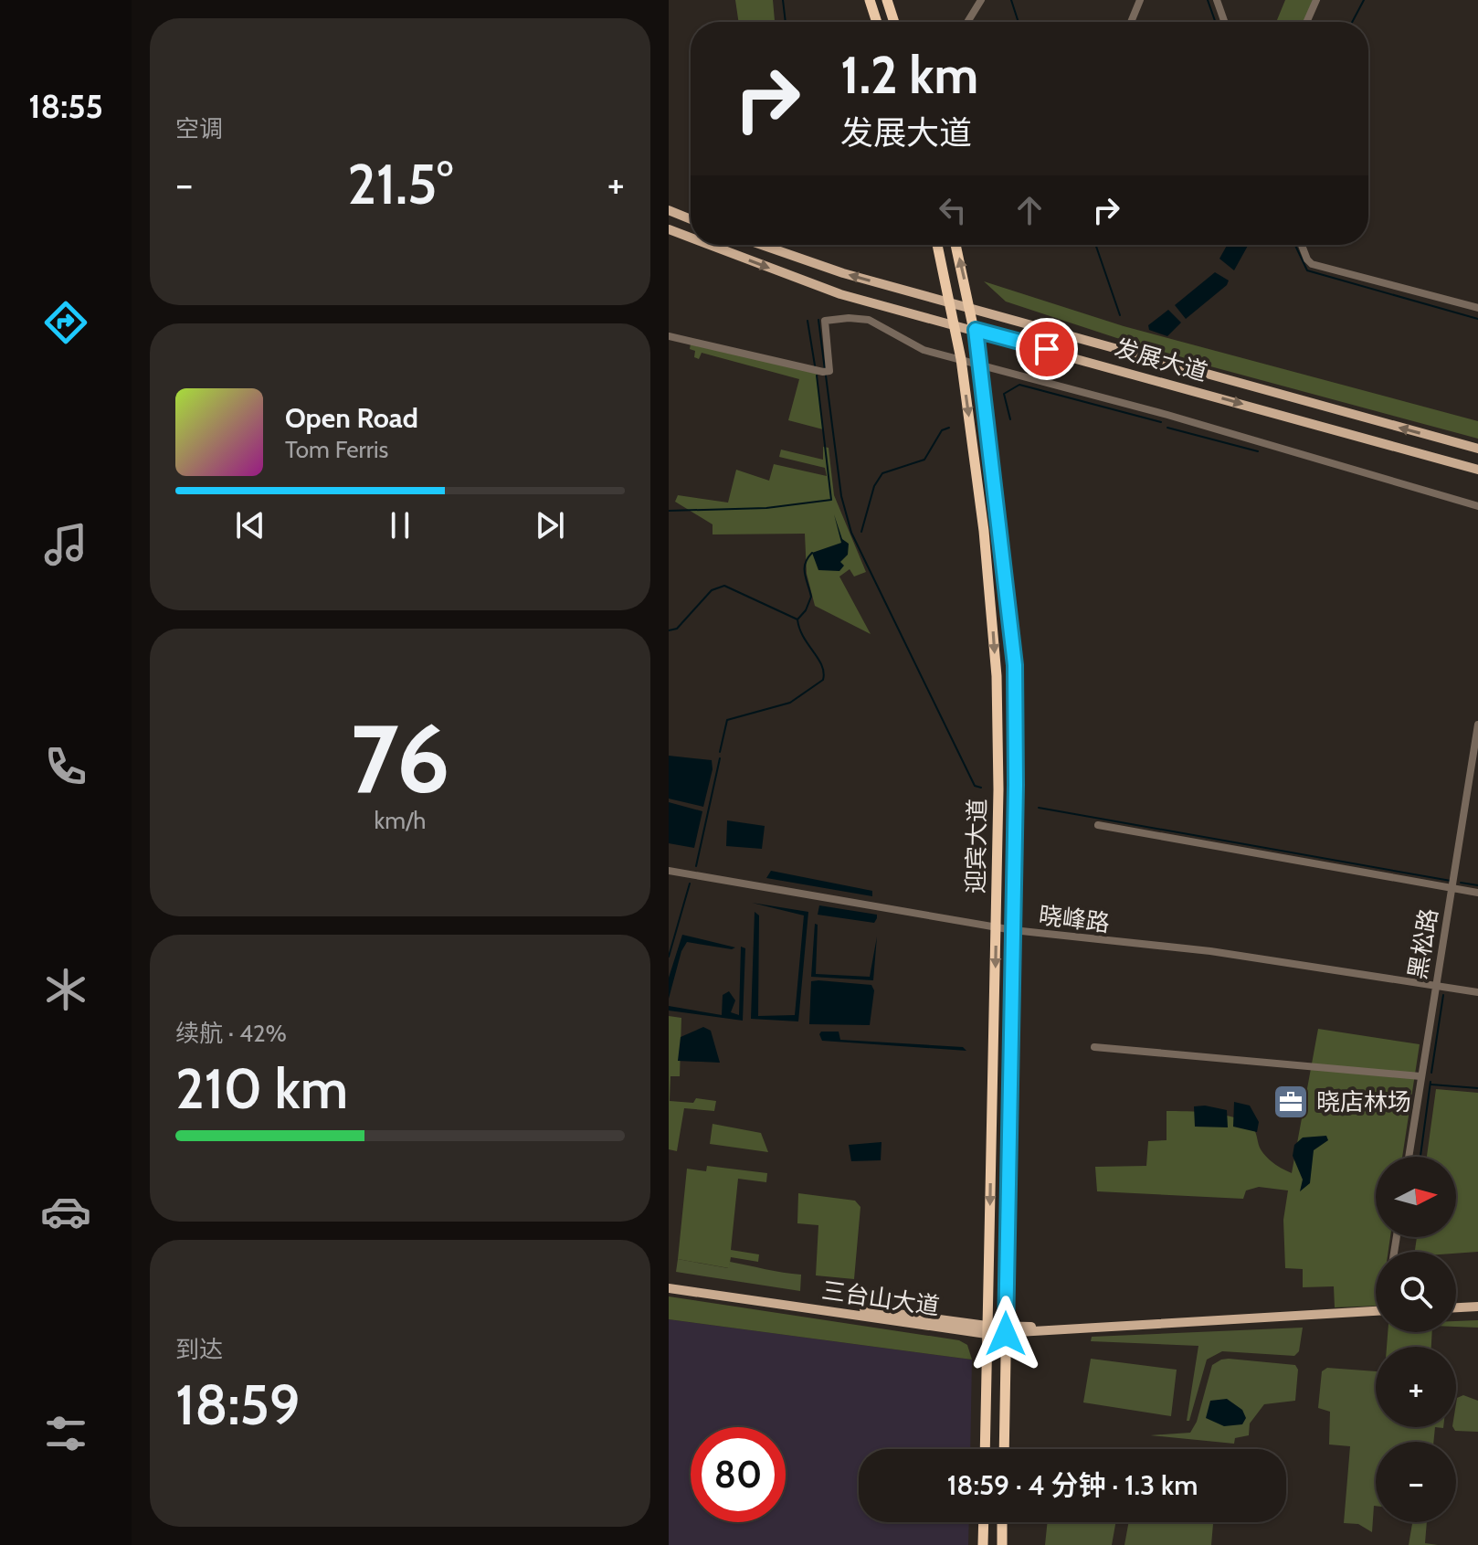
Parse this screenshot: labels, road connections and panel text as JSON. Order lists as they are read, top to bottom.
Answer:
{
  "streets": {
    "highway": ["迎宾大道"],
    "main road": ["发展大道", "三台山大道"],
    "street": ["晓峰路", "黑松路"]
  },
  "crossings": [
    ["发展大道", "迎宾大道"],
    ["迎宾大道", "晓峰路"],
    ["迎宾大道", "三台山大道"],
    ["晓峰路", "黑松路"]
  ],
  "places": {
    "office": ["晓店林场"]
  },
  "north": "right",
  "page": {
    "tabs": "18:55",
    "tile": [
      "空调",
      ["76", "km/h"],
      ["续航 · 42%", "210 km"],
      ["到达", "18:59"]
    ],
    "turn": ["1.2 km", "发展大道"],
    "heat": ["−", "21.5°", "+"],
    "song": ["Open Road", "Tom Ferris"],
    "map_buttons": ["+", "−"],
    "limit": "80",
    "trip": "18:59 · 4 分钟 · 1.3 km"
  }
}
